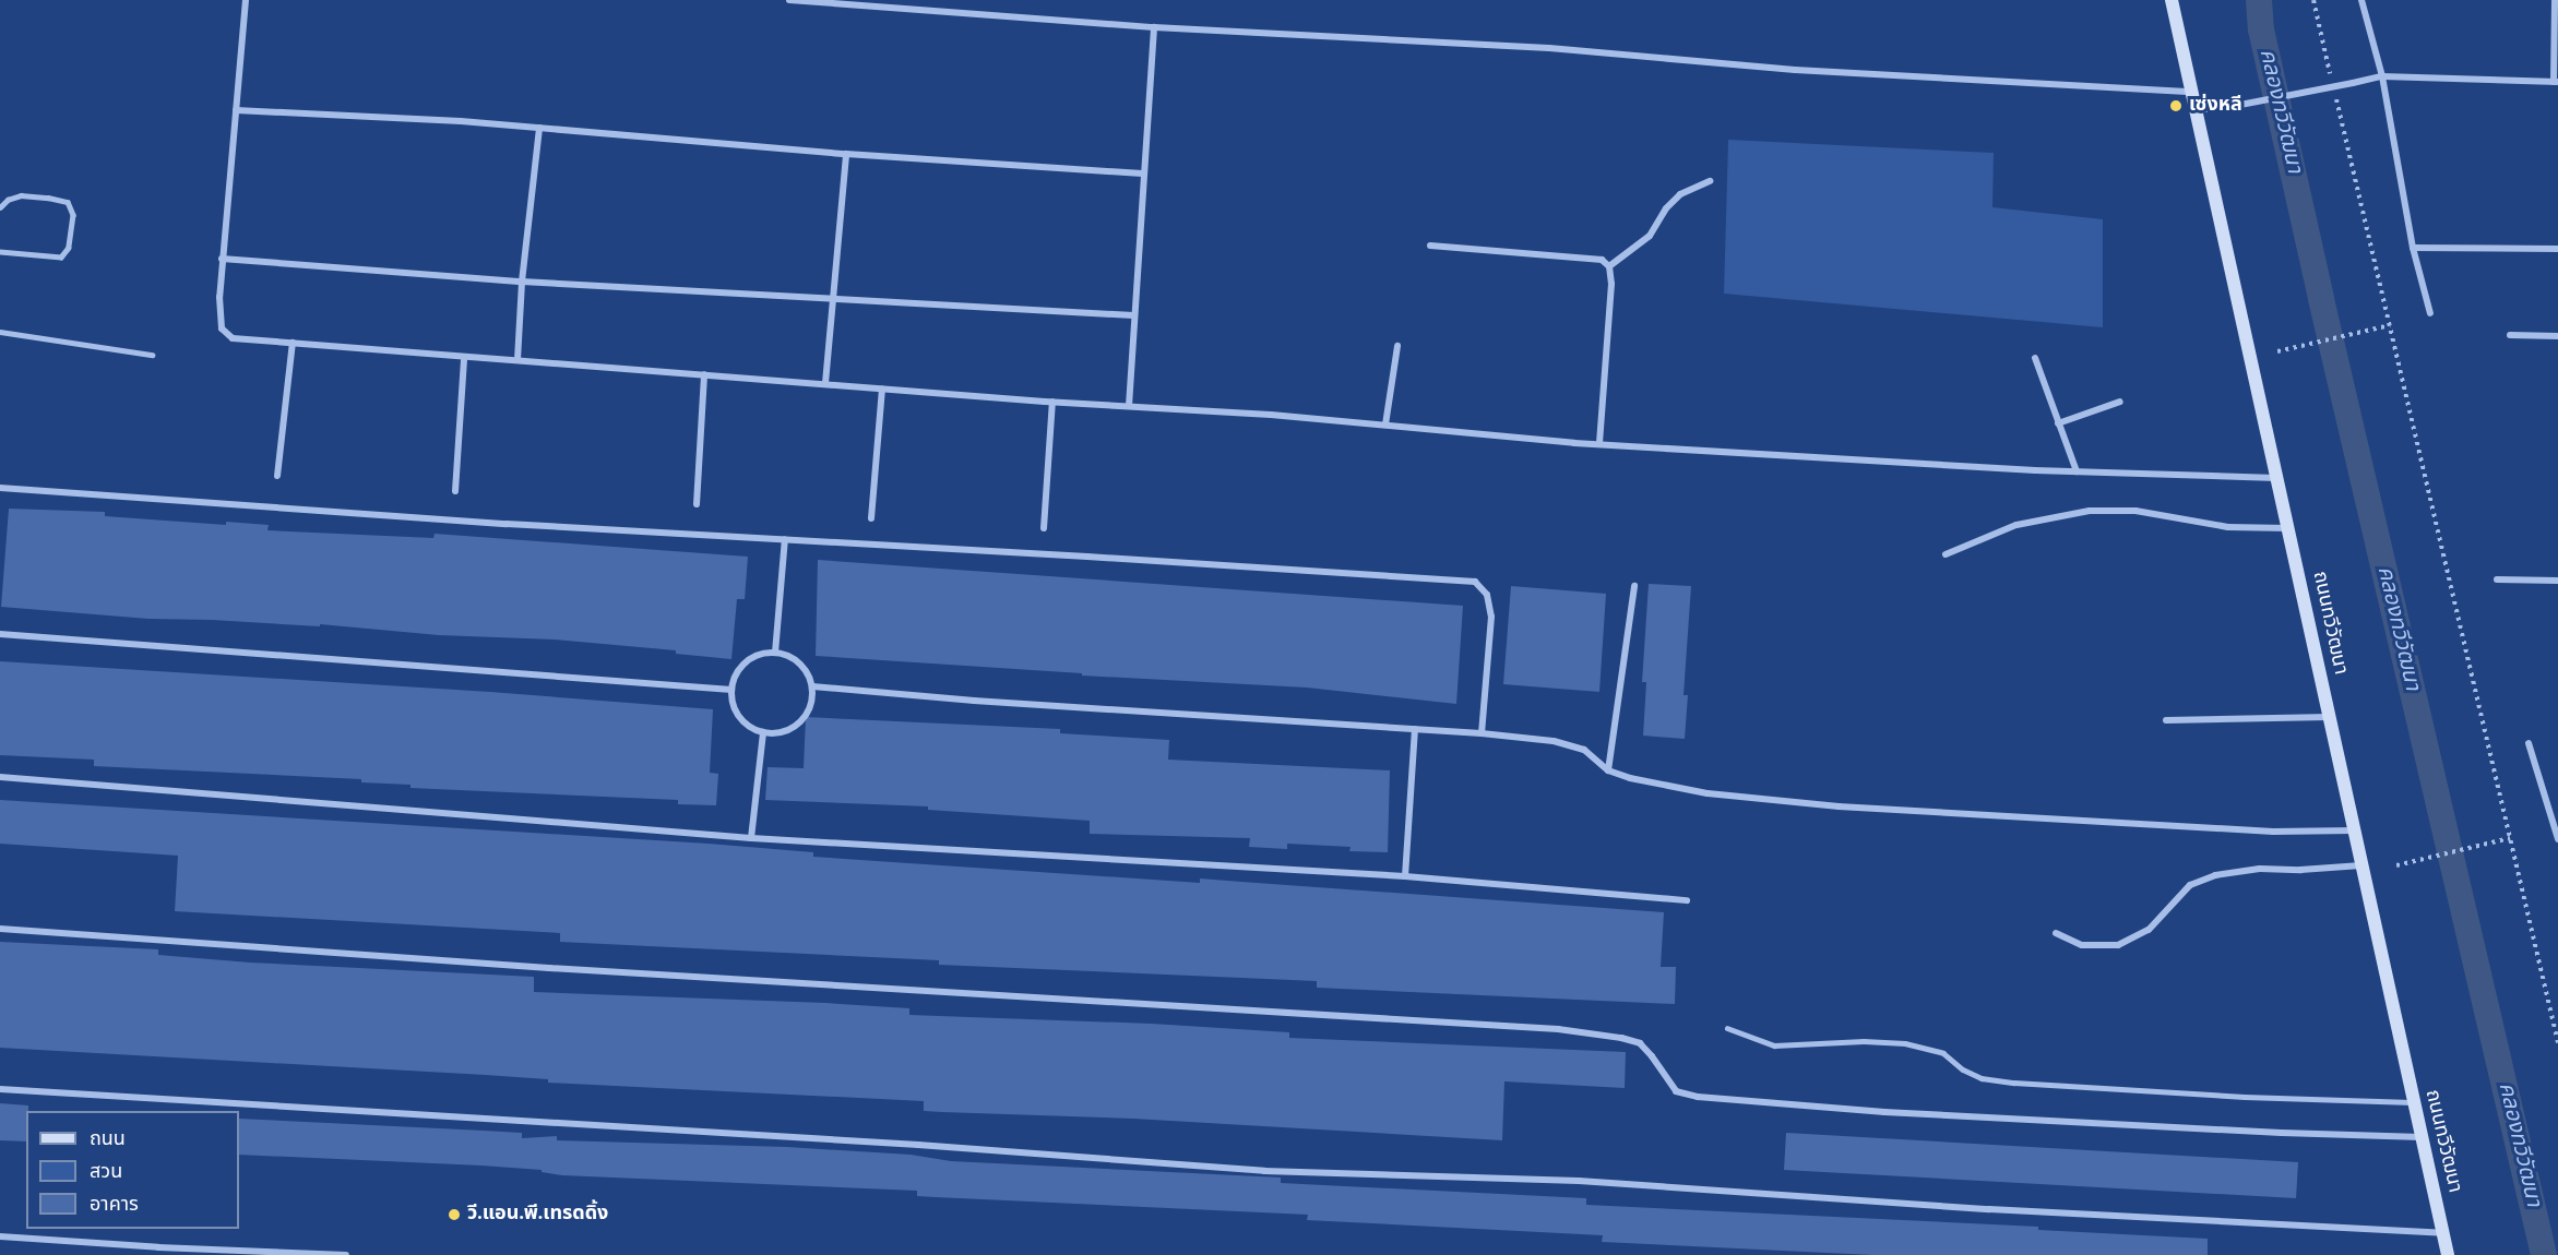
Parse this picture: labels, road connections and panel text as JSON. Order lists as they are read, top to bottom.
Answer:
{
  "streets": {
    "main road": ["ถนนทวีวัฒนา"]
  },
  "water": ["คลองทวีวัฒนา"],
  "places": ["เซ่งหลี", "วี.แอน.พี.เทรดดิ้ง"],
  "legend": ["ถนน", "สวน", "อาคาร"]
}
